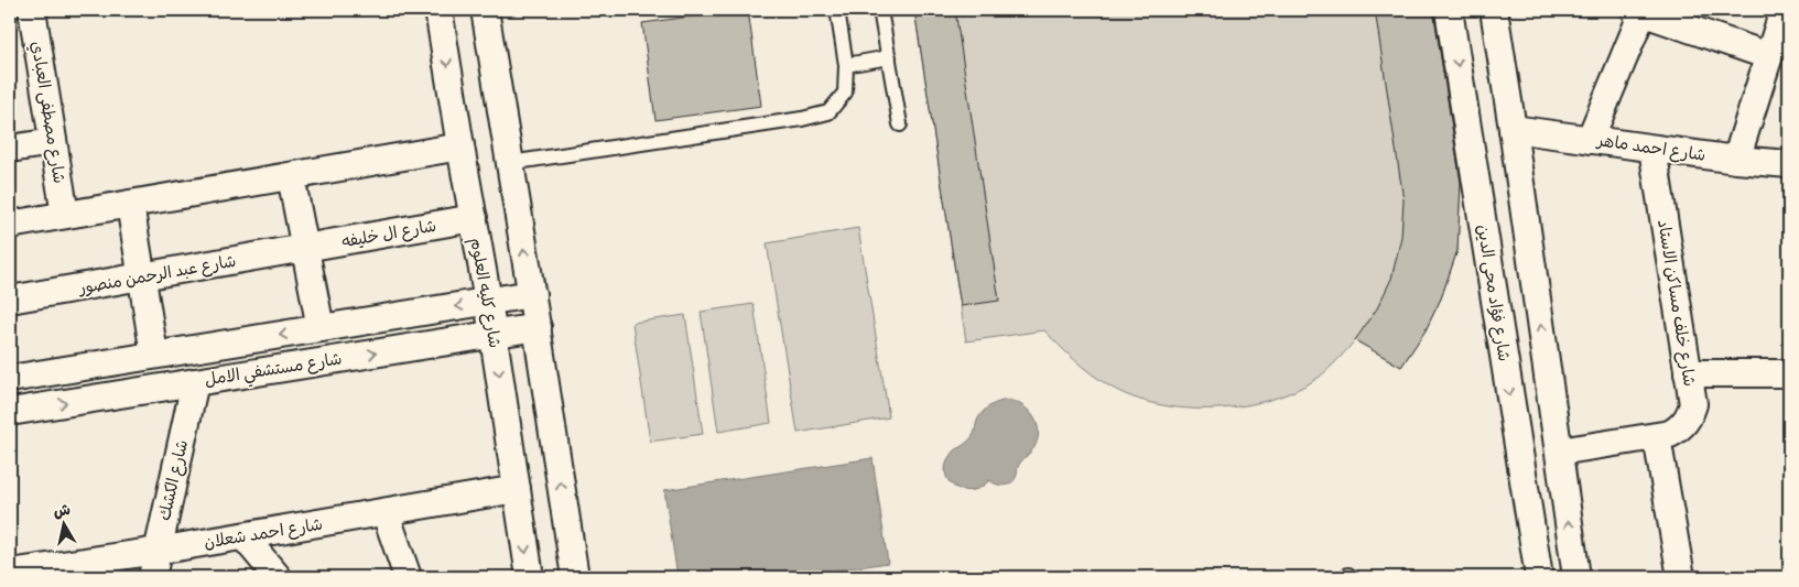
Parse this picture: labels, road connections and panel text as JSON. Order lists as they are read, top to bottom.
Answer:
{
  "streets": {
    "street": [
      "شارع مصطفى العبادي",
      "شارع احمد ماهر",
      "شارع ال خليفه",
      "شارع عبد الرحمن منصور",
      "شارع كليه العلوم",
      "شارع فؤاد محى الدين",
      "شارع خلف مساكن الاستاد",
      "شارع مستشفي الامل",
      "شارع الكشك",
      "شارع احمد شعلان"
    ]
  },
  "crossings": [
    ["شارع احمد ماهر", "شارع خلف مساكن الاستاد"],
    ["شارع ال خليفه", "شارع عبد الرحمن منصور"],
    ["شارع ال خليفه", "شارع كليه العلوم"],
    ["شارع كليه العلوم", "شارع مستشفي الامل"],
    ["شارع كليه العلوم", "شارع احمد شعلان"],
    ["شارع مستشفي الامل", "شارع الكشك"],
    ["شارع الكشك", "شارع احمد شعلان"]
  ],
  "north": "top"
}
